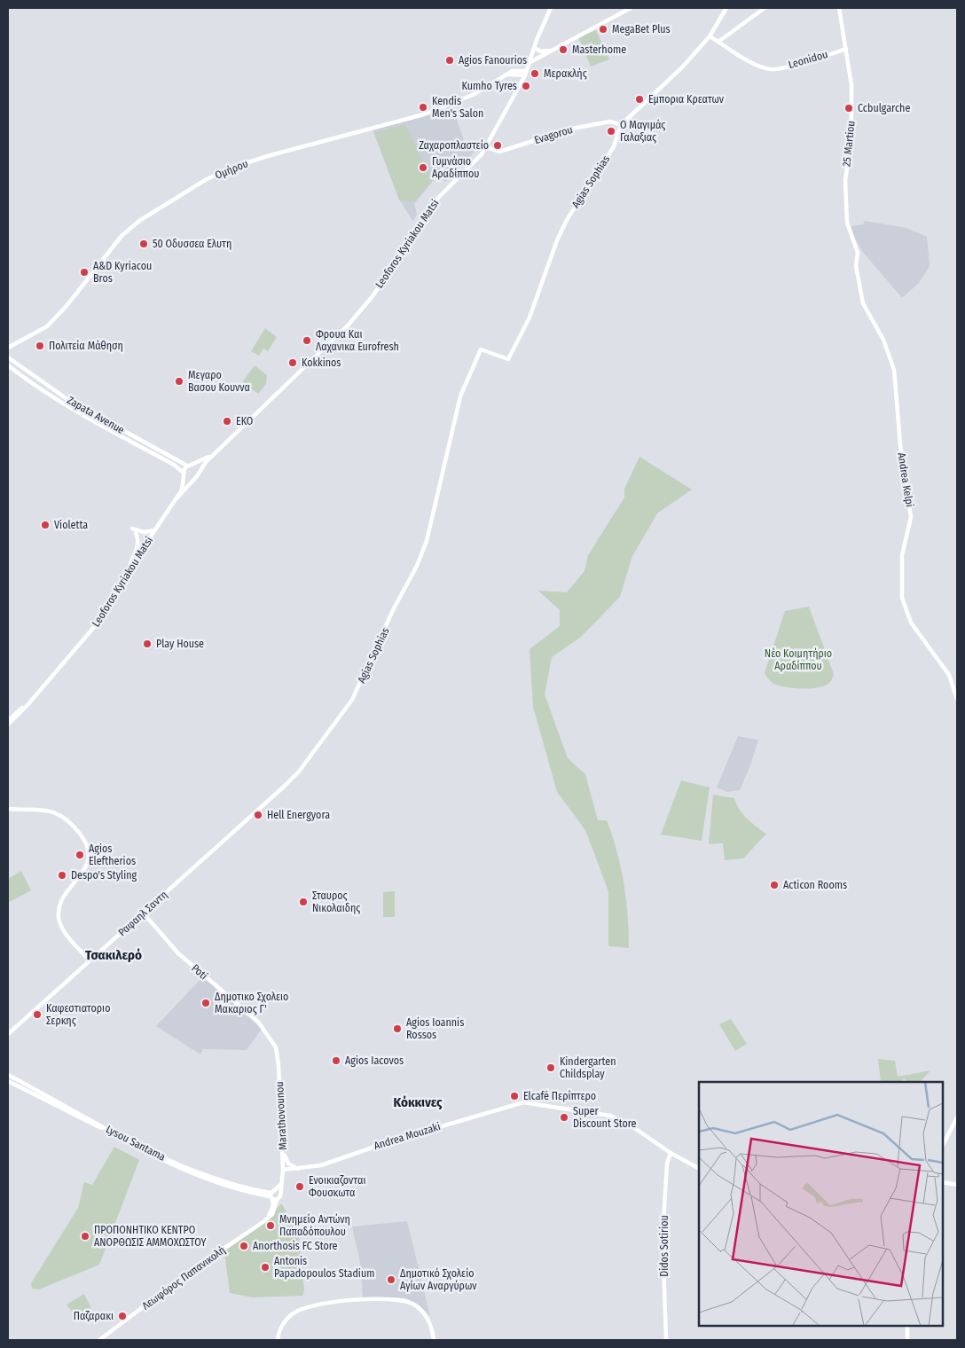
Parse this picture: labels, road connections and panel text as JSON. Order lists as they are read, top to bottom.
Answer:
{
  "streets": {
    "street": [
      "Leonidou",
      "Evagorou",
      "25 Martiou",
      "Ομήρου",
      "Agias Sophias",
      "Leoforos Kyriakou Matsi",
      "Zapata Avenue",
      "Andrea Kelpi",
      "Ραφαηλ Σαντη",
      "Poti",
      "Marathovounou",
      "Andrea Mouzaki",
      "Lysou Santama",
      "Didos Sotiriou",
      "Λεωφόρος Παπανικολή"
    ]
  },
  "crossings": [
    ["Leonidou", "25 Martiou"],
    ["Evagorou", "Agias Sophias"],
    ["Evagorou", "Leoforos Kyriakou Matsi"],
    ["25 Martiou", "Andrea Kelpi"],
    ["Ομήρου", "Leoforos Kyriakou Matsi"],
    ["Agias Sophias", "Ραφαηλ Σαντη"],
    ["Leoforos Kyriakou Matsi", "Zapata Avenue"],
    ["Ραφαηλ Σαντη", "Poti"],
    ["Poti", "Marathovounou"],
    ["Marathovounou", "Andrea Mouzaki"],
    ["Marathovounou", "Lysou Santama"],
    ["Marathovounou", "Λεωφόρος Παπανικολή"],
    ["Andrea Mouzaki", "Didos Sotiriou"],
    ["Lysou Santama", "Λεωφόρος Παπανικολή"]
  ],
  "districts": ["Τσακιλερό", "Κόκκινες"],
  "parks": ["Νέο Κοιμητήριο Αραδίππου"],
  "places": [
    "MegaBet Plus",
    "Masterhome",
    "Agios Fanourios",
    "Μερακλής",
    "Kumho Tyres",
    "Εμπορια Κρεατων",
    "Kendis Men's Salon",
    "Ccbulgarche",
    "Ο Μαγιμάς Γαλαξιας",
    "Ζαχαροπλαστείο",
    "Γυμνάσιο Αραδίππου",
    "50 Οδυσσεα Ελυτη",
    "A&D Kyriacou Bros",
    "Φρουα Και Λαχανικα Eurofresh",
    "Πολιτεία Μάθηση",
    "Kokkinos",
    "Μεγαρο Βασου Κουννα",
    "EKO",
    "Violetta",
    "Play House",
    "Hell Energyora",
    "Agios Eleftherios",
    "Despo's Styling",
    "Acticon Rooms",
    "Σταυρος Νικολαιδης",
    "Δημοτικο Σχολειο Μακαριος Γ'",
    "Καφεστιατοριο Σερκης",
    "Agios Ioannis Rossos",
    "Agios Iacovos",
    "Kindergarten Childsplay",
    "Elcafé Περίπτερο",
    "Super Discount Store",
    "Ενοικιαζονται Φουσκωτα",
    "Μνημείο Αντώνη Παπαδόπουλου",
    "ΠΡΟΠΟΝΗΤΙΚΟ ΚΕΝΤΡΟ ΑΝΟΡΘΩΣΙΣ ΑΜΜΟΧΩΣΤΟΥ",
    "Anorthosis FC Store",
    "Antonis Papadopoulos Stadium",
    "Δημοτικό Σχολείο Αγίων Αναργύρων",
    "Παζαρακι"
  ]
}
